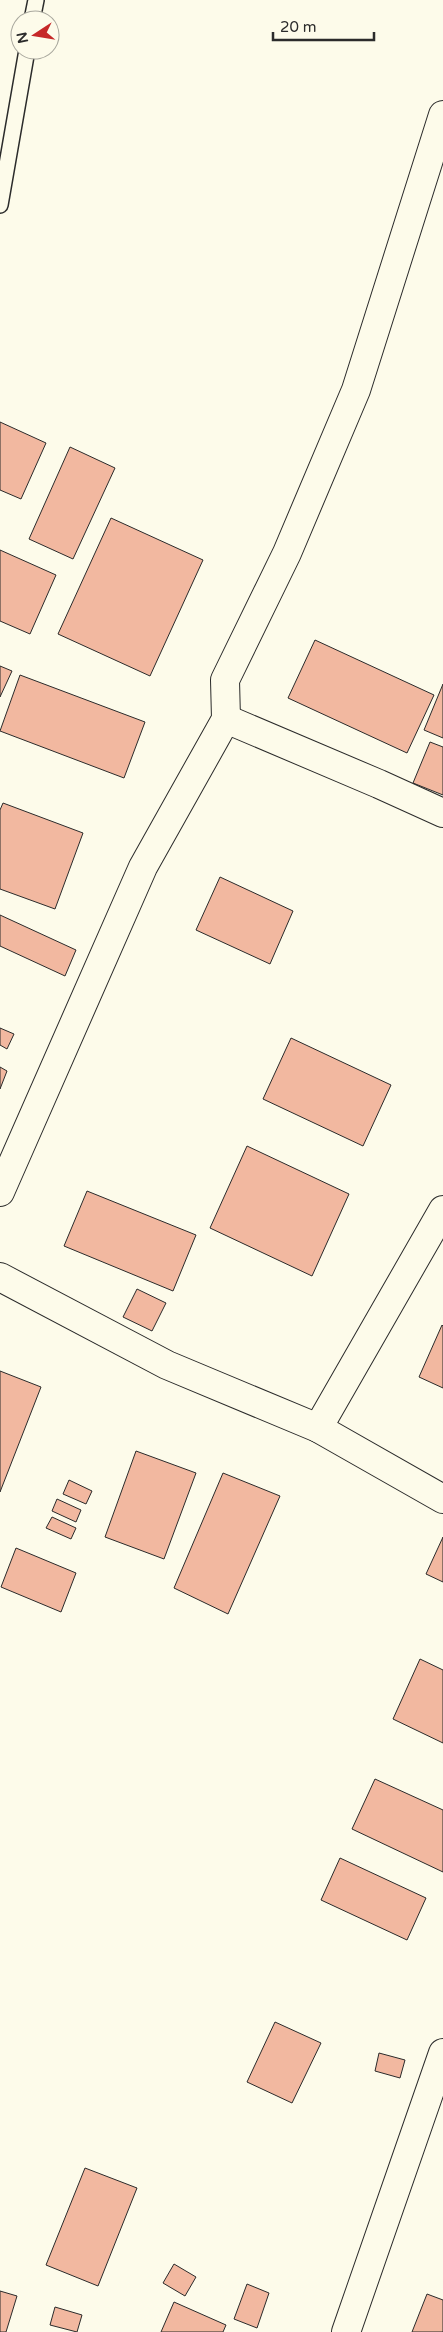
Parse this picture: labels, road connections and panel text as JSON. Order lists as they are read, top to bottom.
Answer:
{
  "scale_bar": "20 m",
  "north": "left"
}
